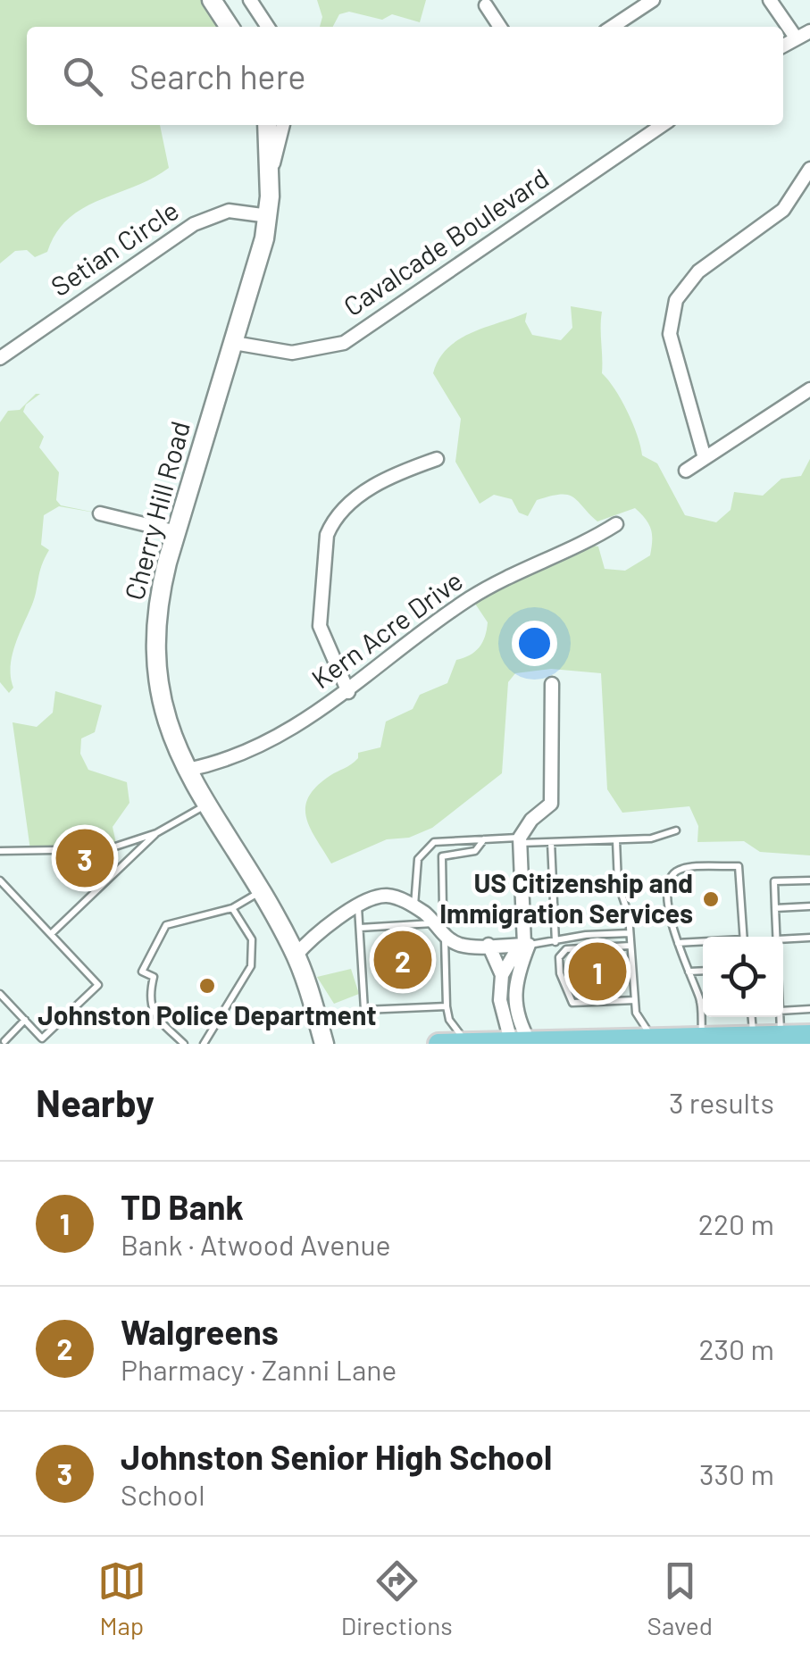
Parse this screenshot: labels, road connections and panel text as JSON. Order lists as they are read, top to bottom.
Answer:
{
  "streets": {
    "main road": ["Cherry Hill Road"],
    "street": ["Cavalcade Boulevard", "Setian Circle", "Kern Acre Drive"]
  },
  "crossings": [
    ["Cavalcade Boulevard", "Cherry Hill Road"],
    ["Setian Circle", "Cherry Hill Road"],
    ["Cherry Hill Road", "Kern Acre Drive"]
  ],
  "places": ["US Citizenship and Immigration Services", "Johnston Police Department"],
  "page": {
    "search": "Search here",
    "pins": ["3", "2", "1"],
    "heading": ["Nearby", "3 results"],
    "list": [
      {
        "mark": "1",
        "name": "TD Bank",
        "note": "Bank · Atwood Avenue",
        "value": "220 m"
      },
      {
        "mark": "2",
        "name": "Walgreens",
        "note": "Pharmacy · Zanni Lane",
        "value": "230 m"
      },
      {
        "mark": "3",
        "name": "Johnston Senior High School",
        "note": "School",
        "value": "330 m"
      }
    ],
    "nav": ["Map", "Directions", "Saved"]
  }
}
